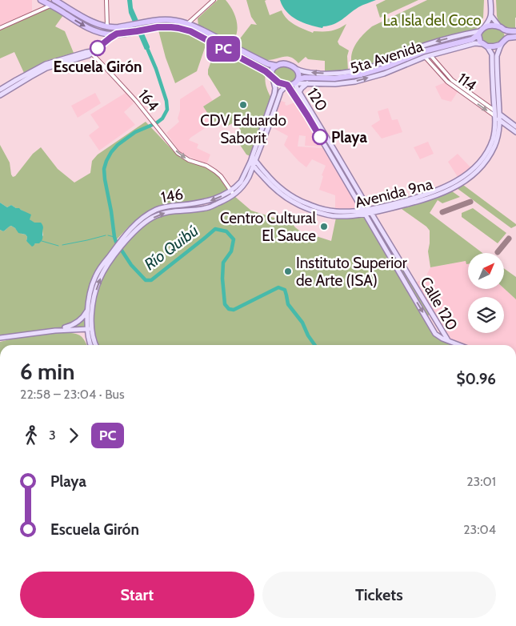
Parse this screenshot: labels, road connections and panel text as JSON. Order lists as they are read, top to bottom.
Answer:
{
  "streets": {
    "highway": ["5ta Avenida"],
    "main road": [
      "114",
      "120",
      "Avenida 9na",
      "146",
      "Calle 120"
    ],
    "street": ["164"]
  },
  "crossings": [
    ["5ta Avenida", "114"],
    ["5ta Avenida", "120"],
    ["5ta Avenida", "146"],
    ["114", "Avenida 9na"],
    ["120", "Avenida 9na"],
    ["120", "146"],
    ["120", "Calle 120"],
    ["164", "146"],
    ["Avenida 9na", "146"],
    ["Avenida 9na", "Calle 120"]
  ],
  "one_way": ["164"],
  "water": ["Río Quibú"],
  "parks": ["La Isla del Coco"],
  "places": [
    "Escuela Girón",
    "CDV Eduardo Saborit",
    "Playa",
    "Centro Cultural El Sauce",
    "Instituto Superior de Arte (ISA)"
  ],
  "lines": ["bus line PC"],
  "north": "top right",
  "page": {
    "on_map": "PC",
    "heading": ["6 min", "22:58 – 23:04 · Bus", "$0.96"],
    "legs": ["3", "PC"],
    "list": [
      {
        "name": "Playa",
        "value": "23:01"
      },
      {
        "name": "Escuela Girón",
        "value": "23:04"
      }
    ],
    "buttons": ["Start", "Tickets"]
  }
}
